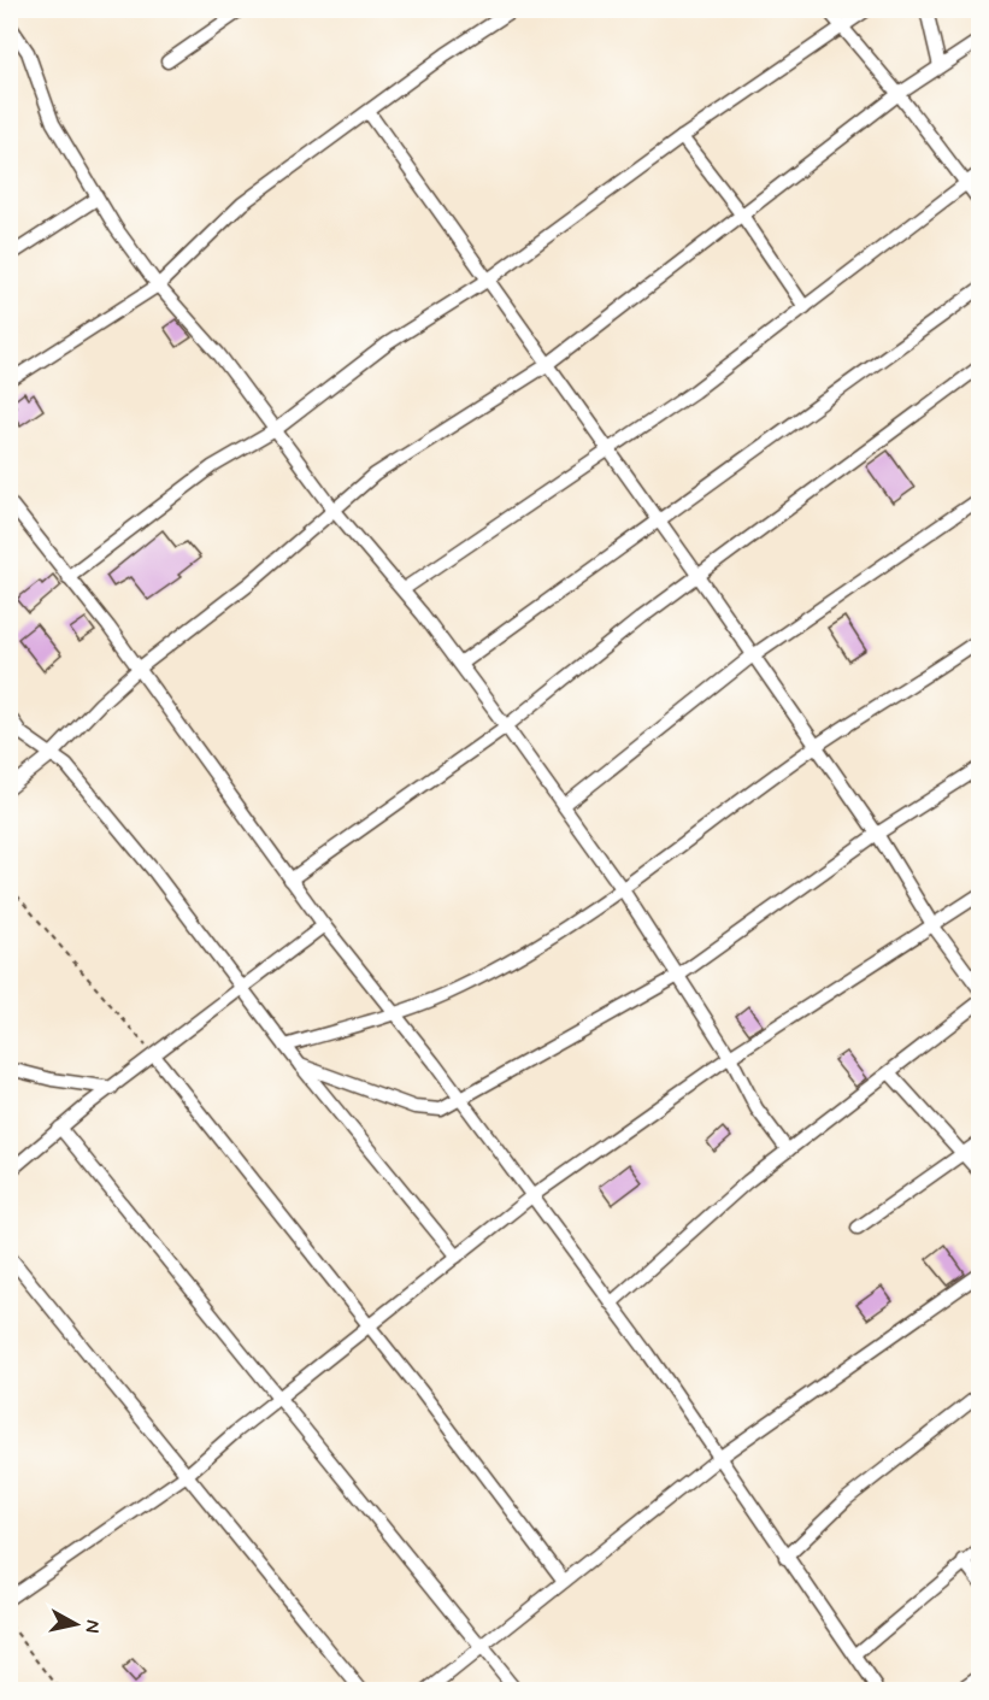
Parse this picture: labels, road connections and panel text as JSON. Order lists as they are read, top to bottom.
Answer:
{
  "north": "right"
}
